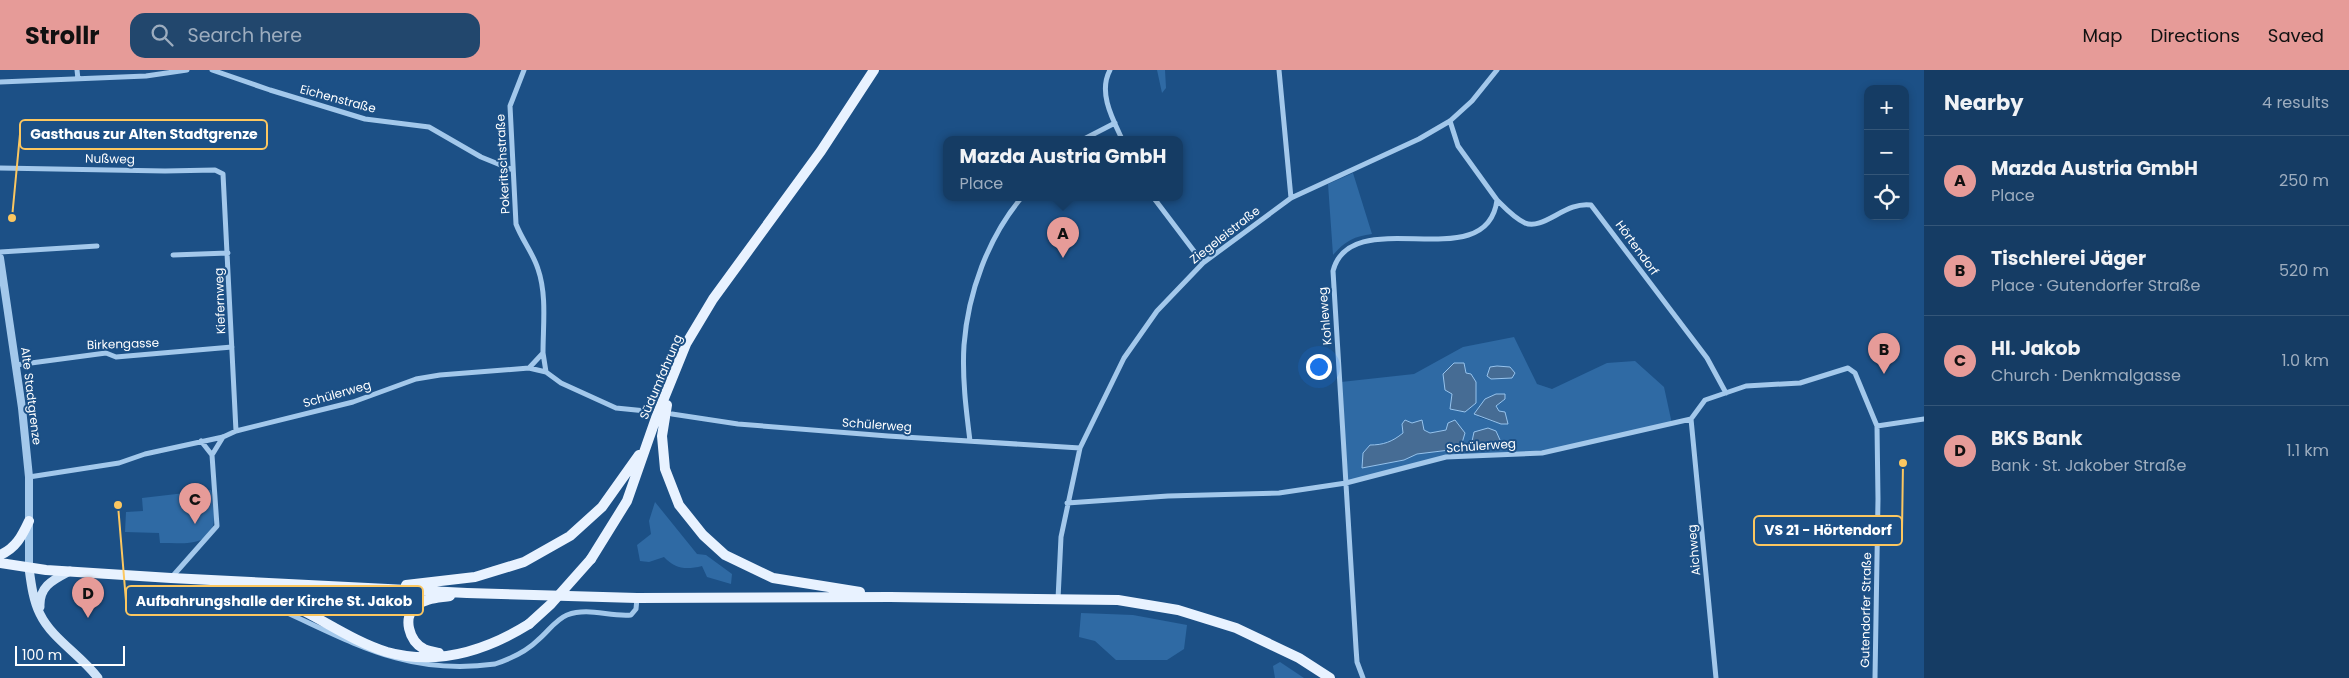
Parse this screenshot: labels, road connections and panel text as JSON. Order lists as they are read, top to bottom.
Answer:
{
  "streets": {
    "main road": ["Südumfahrung"],
    "street": [
      "Eichenstraße",
      "Nußweg",
      "Pokeritschstraße",
      "Ziegeleistraße",
      "Hörtendorf",
      "Kiefernweg",
      "Kohleweg",
      "Birkengasse",
      "Schülerweg",
      "Alte Stadtgrenze",
      "Aichweg",
      "Gutendorfer Straße"
    ]
  },
  "crossings": [
    ["Eichenstraße", "Pokeritschstraße"],
    ["Nußweg", "Kiefernweg"],
    ["Pokeritschstraße", "Schülerweg"],
    ["Ziegeleistraße", "Schülerweg"],
    ["Hörtendorf", "Kohleweg"],
    ["Hörtendorf", "Gutendorfer Straße"],
    ["Kiefernweg", "Birkengasse"],
    ["Kiefernweg", "Schülerweg"],
    ["Kohleweg", "Schülerweg"],
    ["Birkengasse", "Alte Stadtgrenze"],
    ["Schülerweg", "Alte Stadtgrenze"],
    ["Schülerweg", "Aichweg"]
  ],
  "places": ["Gasthaus zur Alten Stadtgrenze", "VS 21 - Hörtendorf", "Aufbahrungshalle der Kirche St. Jakob"],
  "scale_bar": "100 m",
  "page": {
    "header": "Strollr",
    "search": "Search here",
    "nav": ["Map", "Directions", "Saved"],
    "heading": ["Nearby", "4 results"],
    "map_buttons": ["+", "−"],
    "list": [
      {
        "mark": "A",
        "name": "Mazda Austria GmbH",
        "note": "Place",
        "value": "250 m"
      },
      {
        "mark": "B",
        "name": "Tischlerei Jäger",
        "note": "Place · Gutendorfer Straße",
        "value": "520 m"
      },
      {
        "mark": "C",
        "name": "Hl. Jakob",
        "note": "Church · Denkmalgasse",
        "value": "1.0 km"
      },
      {
        "mark": "D",
        "name": "BKS Bank",
        "note": "Bank · St. Jakober Straße",
        "value": "1.1 km"
      }
    ],
    "popup": ["Mazda Austria GmbH", "Place"],
    "pins": [
      "A",
      "B",
      "C",
      "D"
    ],
    "scale": "100 m"
  }
}
